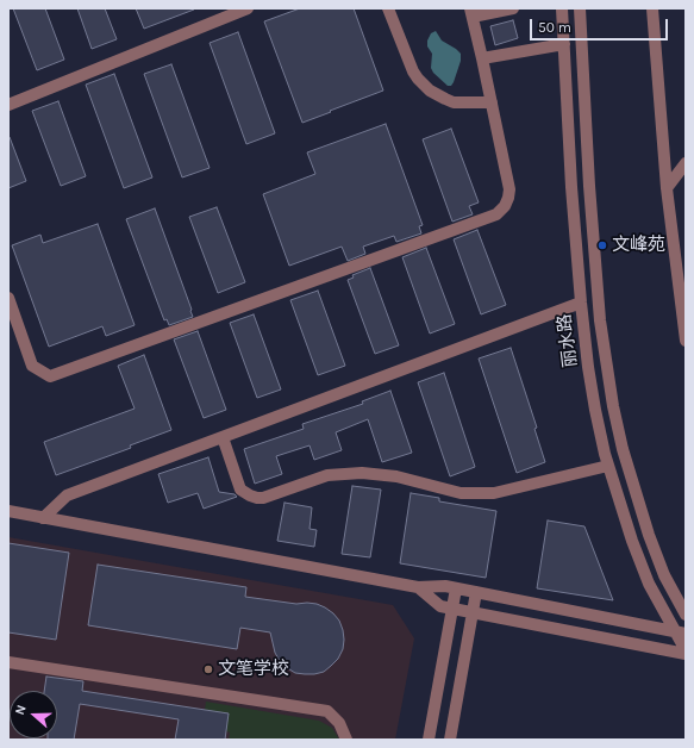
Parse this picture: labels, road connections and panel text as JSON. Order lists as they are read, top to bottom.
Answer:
{
  "streets": {
    "street": ["丽水路"]
  },
  "places": ["文峰苑", "文笔学校"],
  "scale_bar": "50 m",
  "north": "left"
}
